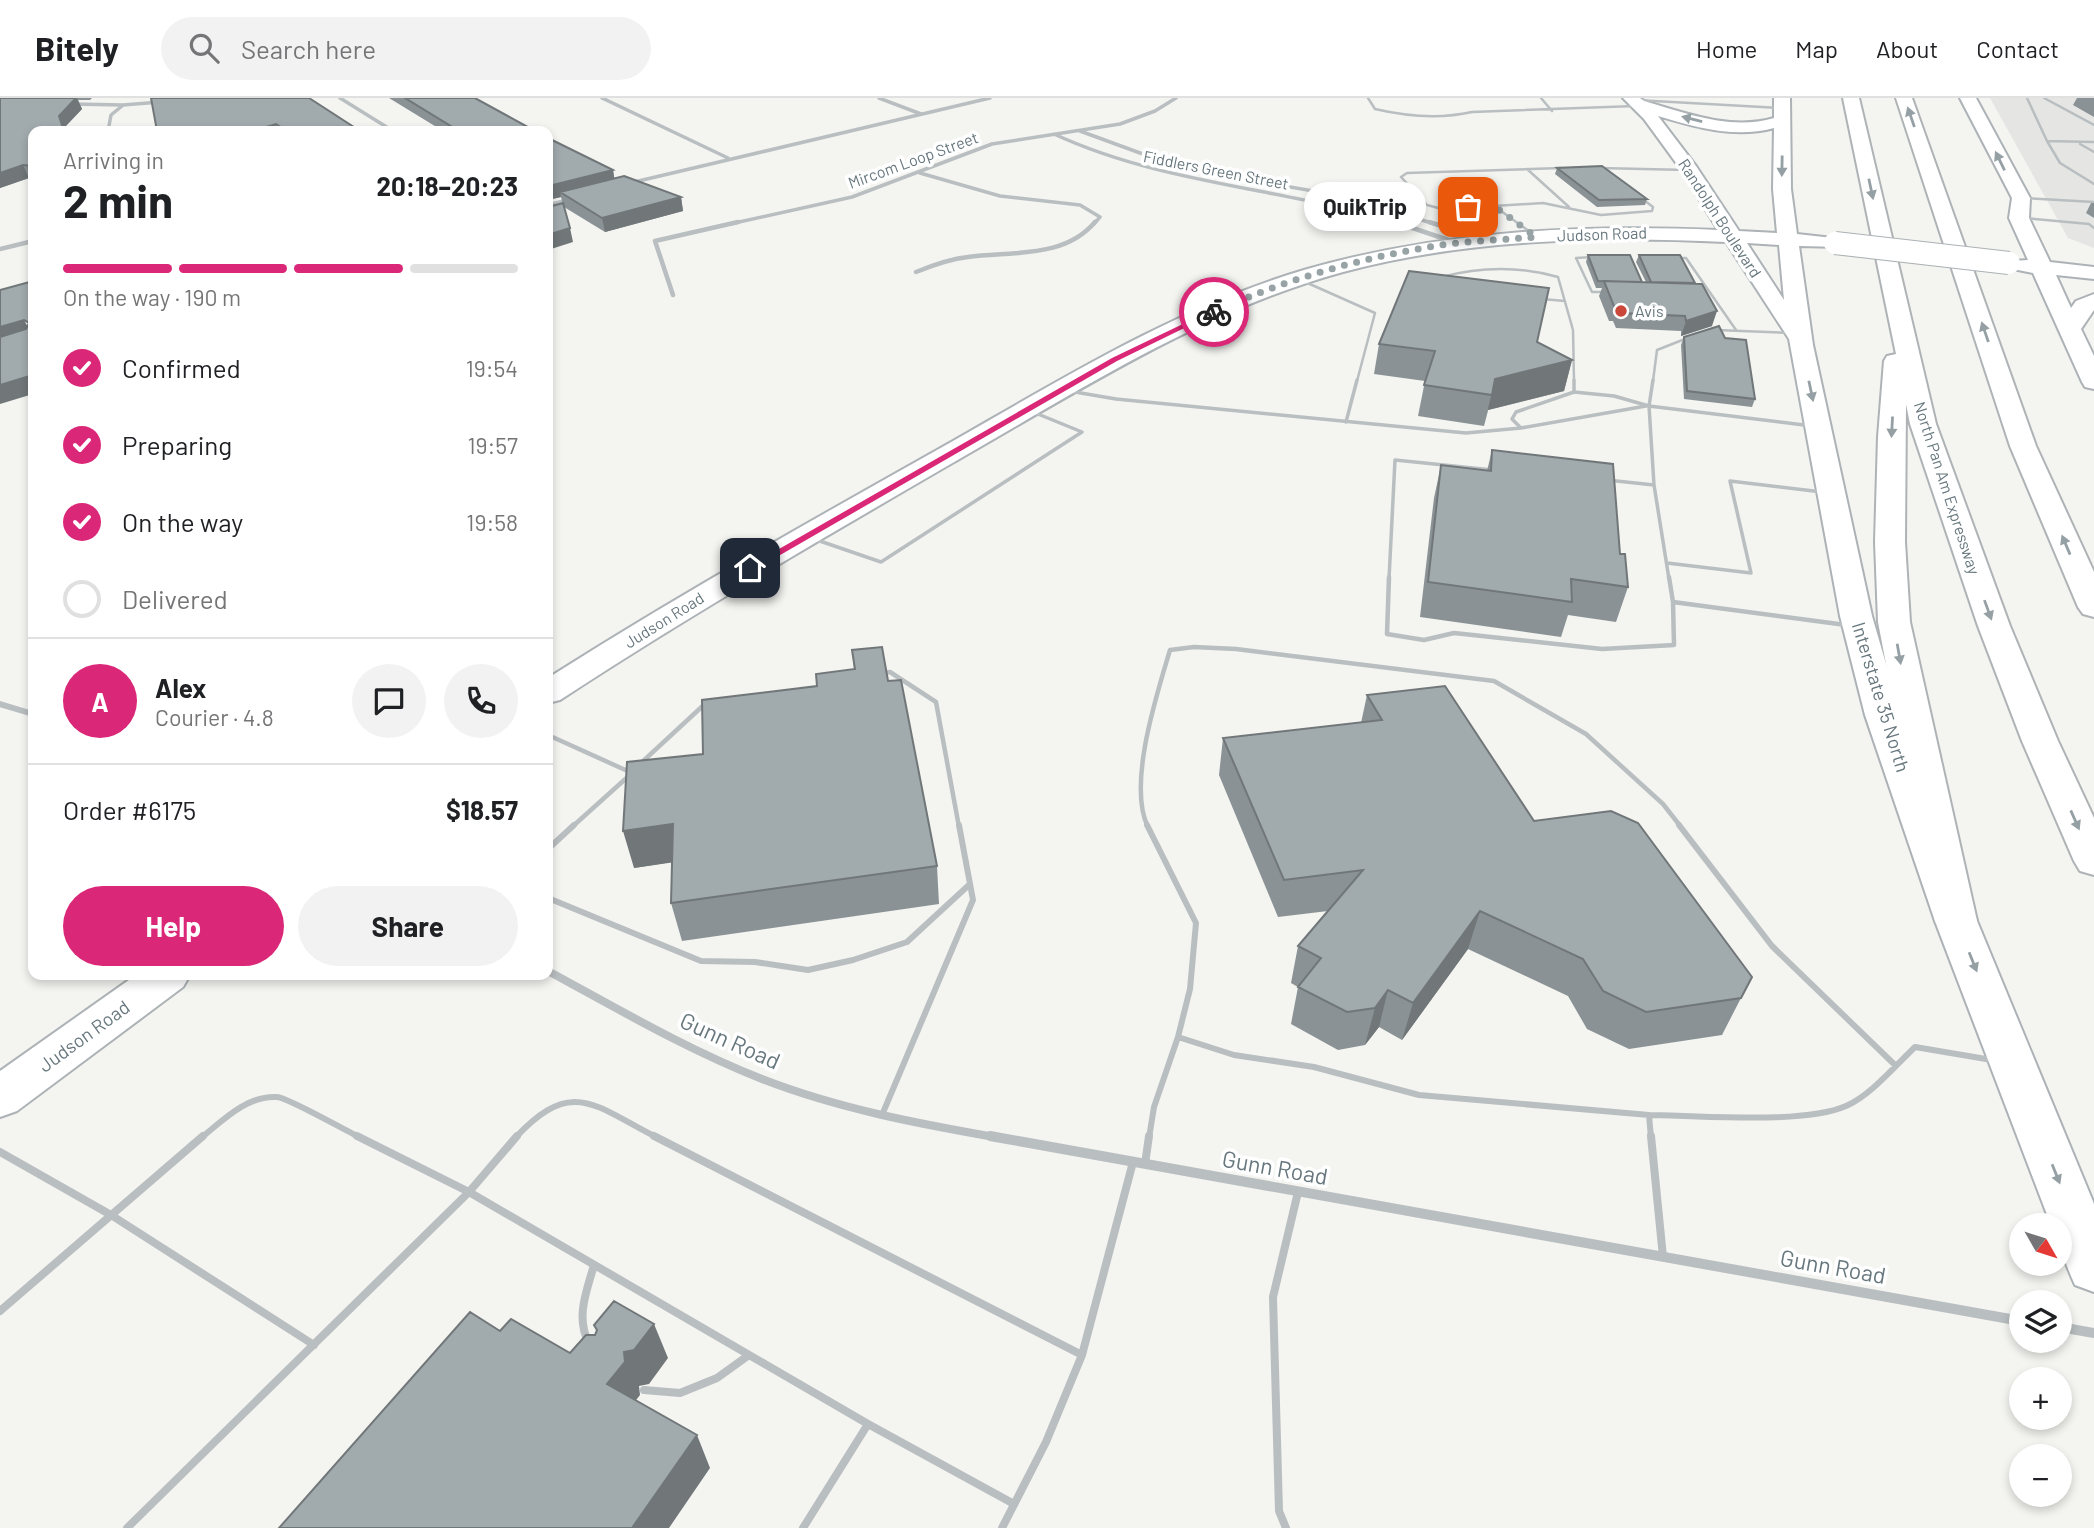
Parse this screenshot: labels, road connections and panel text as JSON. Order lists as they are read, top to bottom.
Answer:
{
  "streets": {
    "main road": [
      "Randolph Boulevard",
      "Judson Road",
      "North Pan Am Expressway",
      "Interstate 35 North"
    ],
    "street": ["Mircom Loop Street", "Fiddlers Green Street", "Gunn Road"]
  },
  "crossings": [
    ["Mircom Loop Street", "Fiddlers Green Street"],
    ["Fiddlers Green Street", "Judson Road"],
    ["Randolph Boulevard", "Judson Road"],
    ["Randolph Boulevard", "Interstate 35 North"],
    ["Judson Road", "Interstate 35 North"]
  ],
  "places": ["QuikTrip", "Avis"],
  "north": "bottom right",
  "page": {
    "header": "Bitely",
    "search": "Search here",
    "nav": [
      "Home",
      "Map",
      "About",
      "Contact"
    ],
    "heading": ["2 min", "Arriving in", "20:18–20:23"],
    "panel": [
      "Alex",
      "Courier · 4.8",
      "Order #6175",
      "$18.57"
    ],
    "bubble": "QuikTrip",
    "bar": "On the way · 190 m",
    "list": [
      ["Confirmed", "19:54"],
      ["Preparing", "19:57"],
      ["On the way", "19:58"],
      "Delivered"
    ],
    "round": "A",
    "buttons": ["Help", "Share"],
    "map_buttons": ["+", "−"]
  }
}
